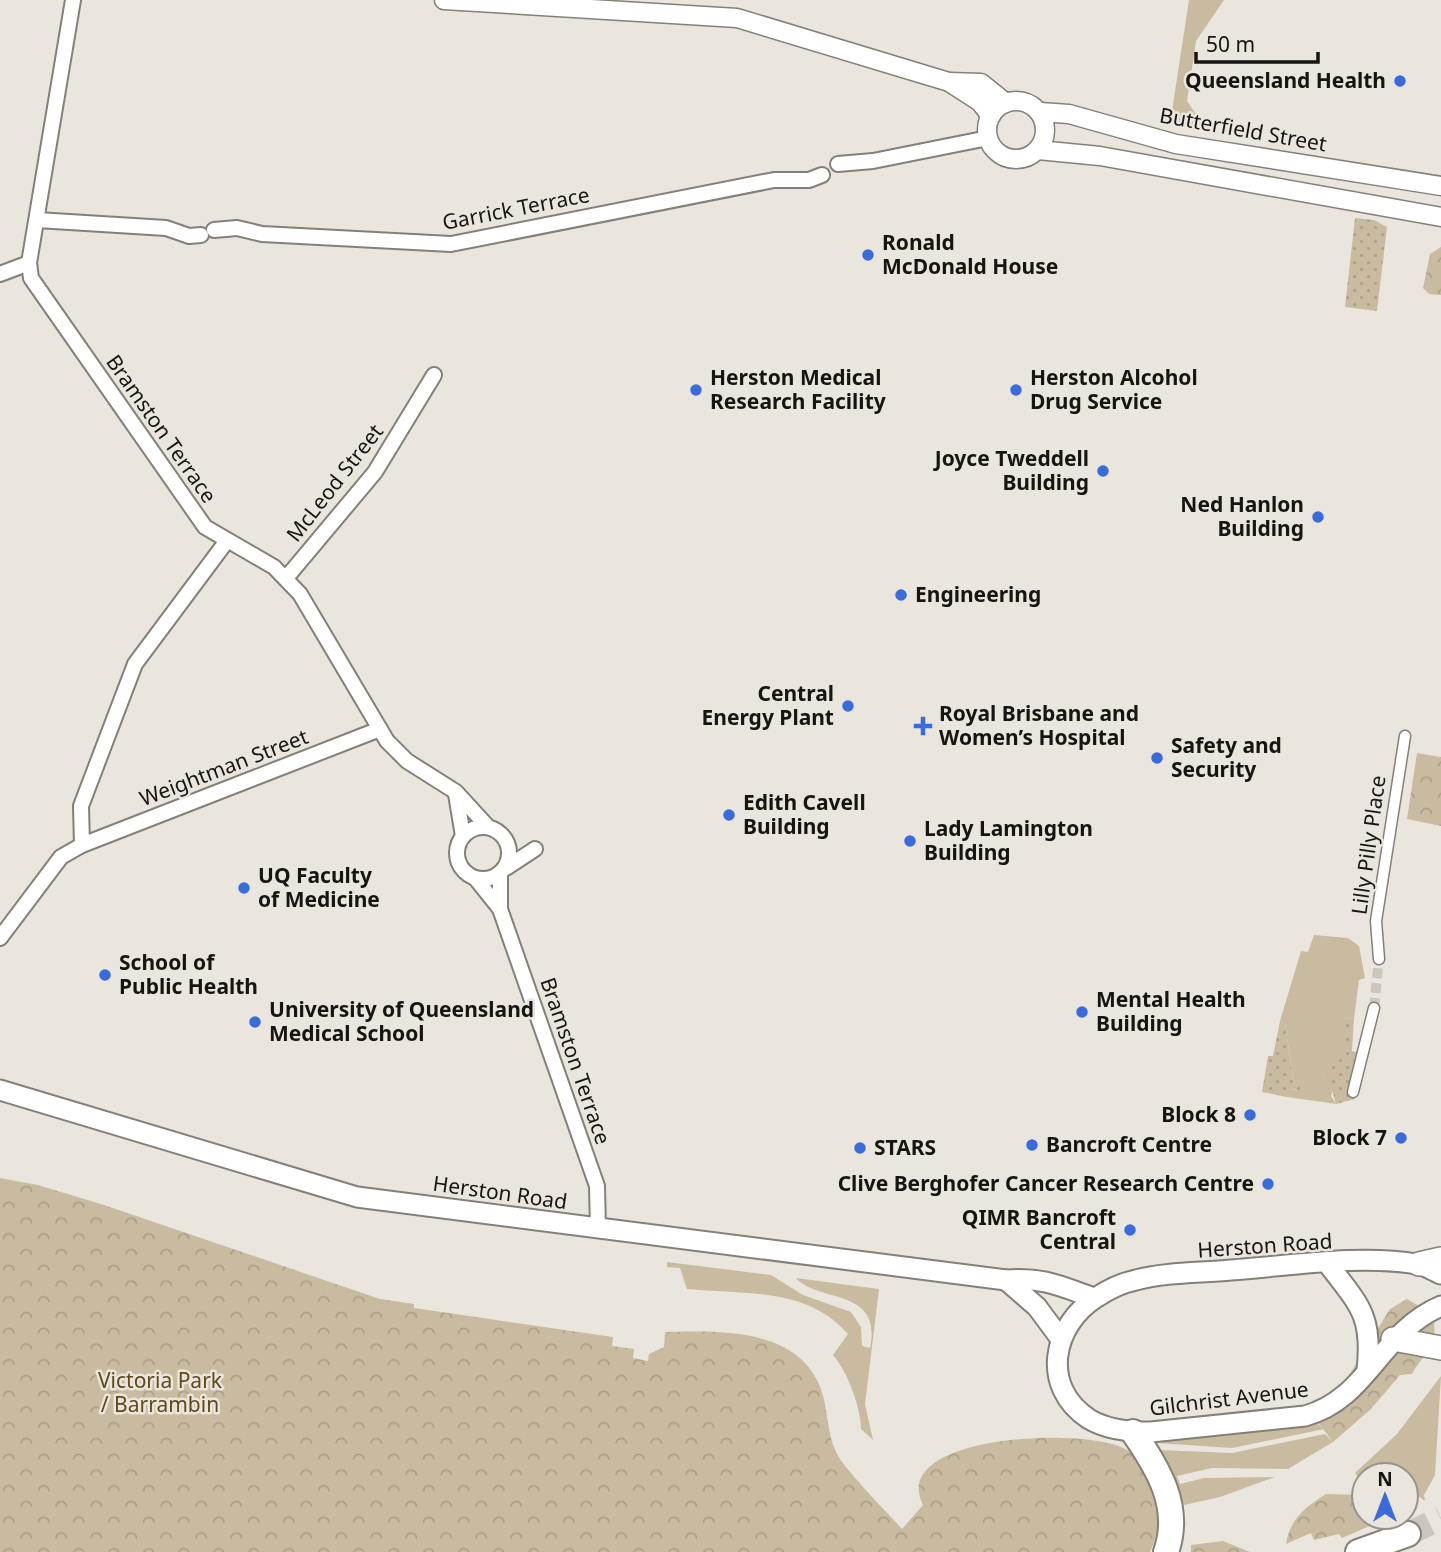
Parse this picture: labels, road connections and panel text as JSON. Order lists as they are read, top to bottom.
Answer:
{
  "streets": {
    "main road": ["Herston Road", "Gilchrist Avenue"],
    "street": [
      "Butterfield Street",
      "Garrick Terrace",
      "Bramston Terrace",
      "McLeod Street",
      "Weightman Street",
      "Lilly Pilly Place"
    ]
  },
  "crossings": [
    ["Bramston Terrace", "McLeod Street"],
    ["Bramston Terrace", "Weightman Street"],
    ["Bramston Terrace", "Herston Road"],
    ["Herston Road", "Gilchrist Avenue"]
  ],
  "parks": ["Victoria Park / Barrambin"],
  "places": {
    "other": [
      "Queensland Health",
      "Ronald McDonald House",
      "Herston Medical Research Facility",
      "Herston Alcohol Drug Service",
      "Joyce Tweddell Building",
      "Ned Hanlon Building",
      "Engineering",
      "Central Energy Plant",
      "Safety and Security",
      "Edith Cavell Building",
      "Lady Lamington Building",
      "UQ Faculty of Medicine",
      "School of Public Health",
      "Mental Health Building",
      "University of Queensland Medical School",
      "Block 8",
      "Block 7",
      "Bancroft Centre",
      "STARS",
      "Clive Berghofer Cancer Research Centre",
      "QIMR Bancroft Central"
    ],
    "health": ["Royal Brisbane and Women’s Hospital"]
  },
  "scale_bar": "50 m",
  "north": "top"
}
